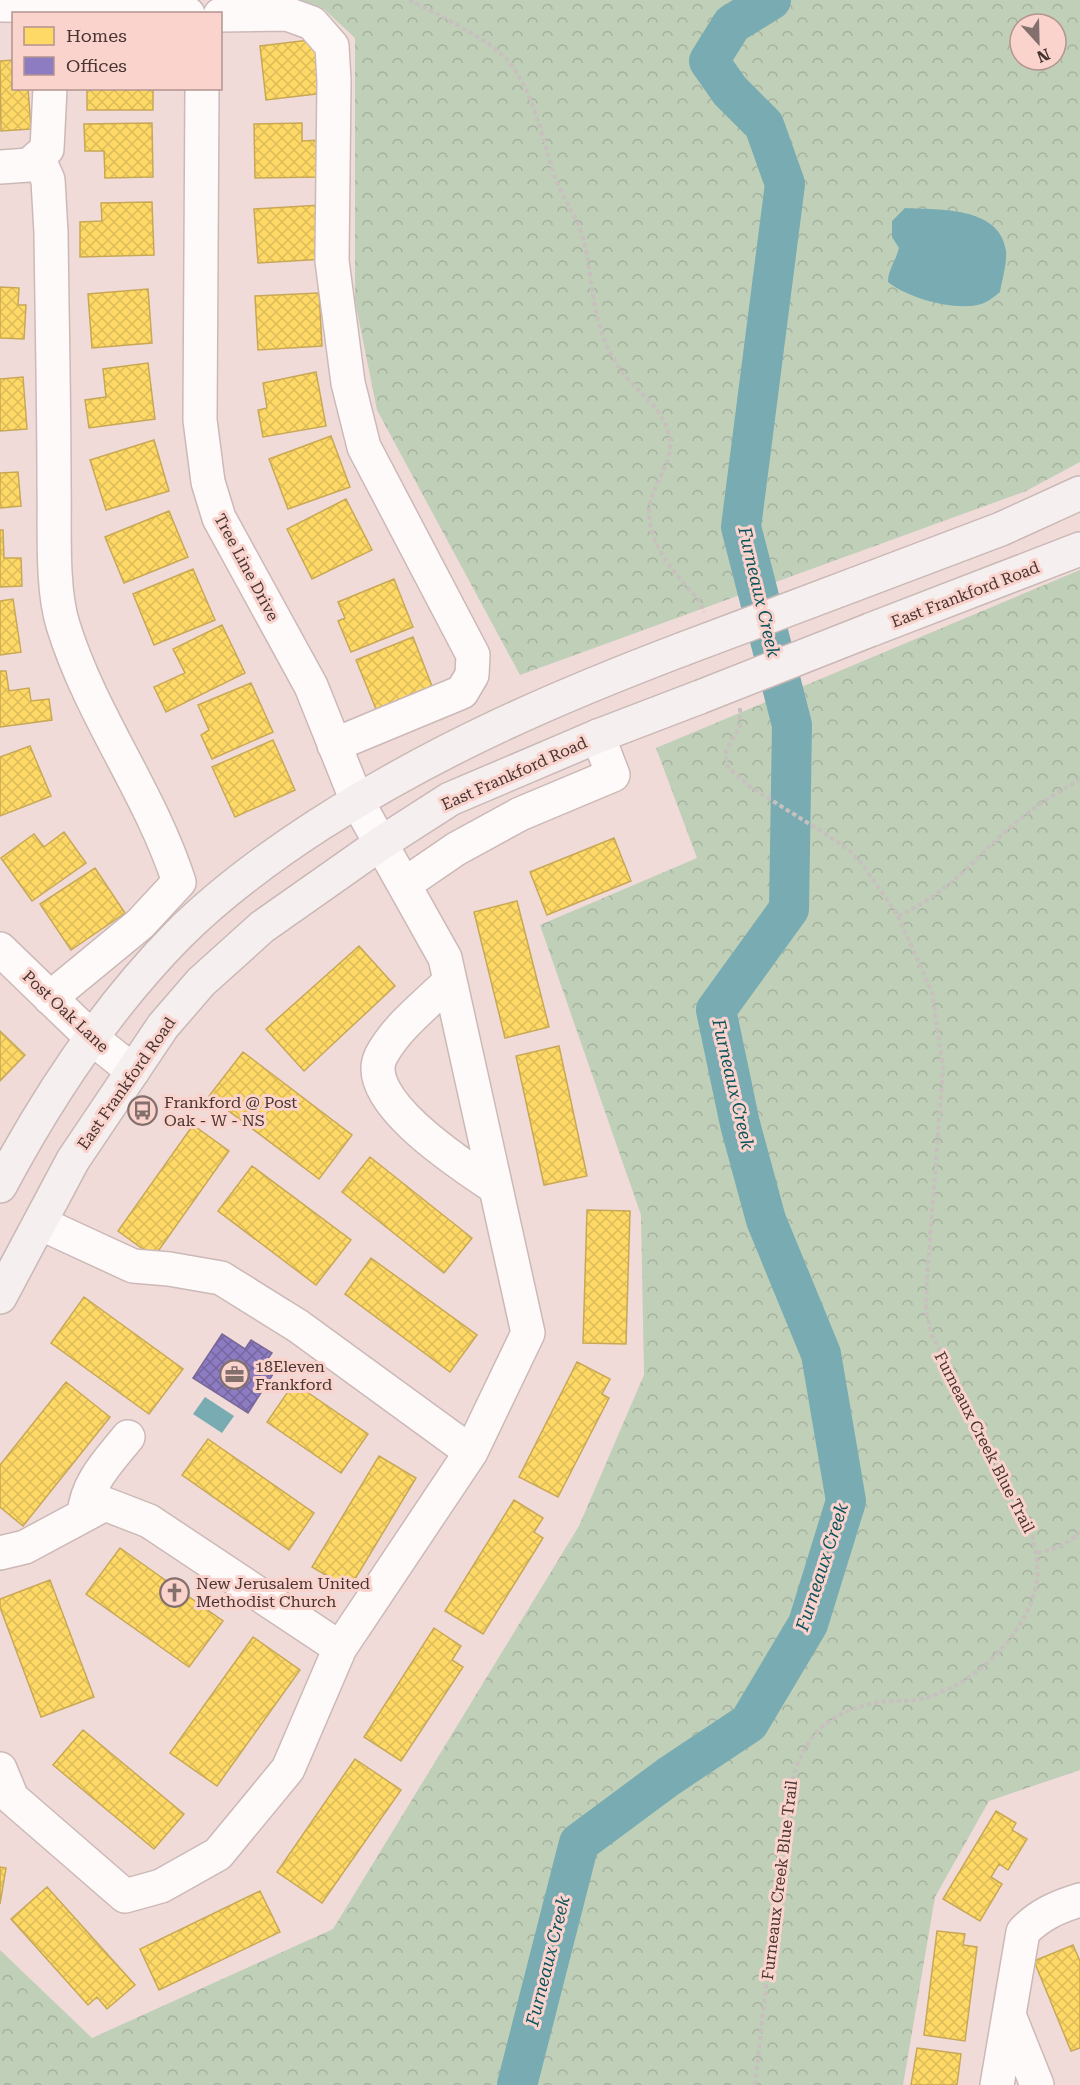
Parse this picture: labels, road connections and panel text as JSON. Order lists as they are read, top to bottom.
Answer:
{
  "streets": {
    "main road": ["East Frankford Road"],
    "street": ["Tree Line Drive", "Post Oak Lane"],
    "path": ["Furneaux Creek Blue Trail"]
  },
  "crossings": [
    ["Tree Line Drive", "East Frankford Road"],
    ["East Frankford Road", "Post Oak Lane"]
  ],
  "water": ["Furneaux Creek"],
  "places": {
    "bus stop": ["Frankford @ Post Oak - W - NS"],
    "office": ["18Eleven Frankford"],
    "church": ["New Jerusalem United Methodist Church"]
  },
  "legend": ["Homes", "Offices"],
  "north": "bottom"
}
